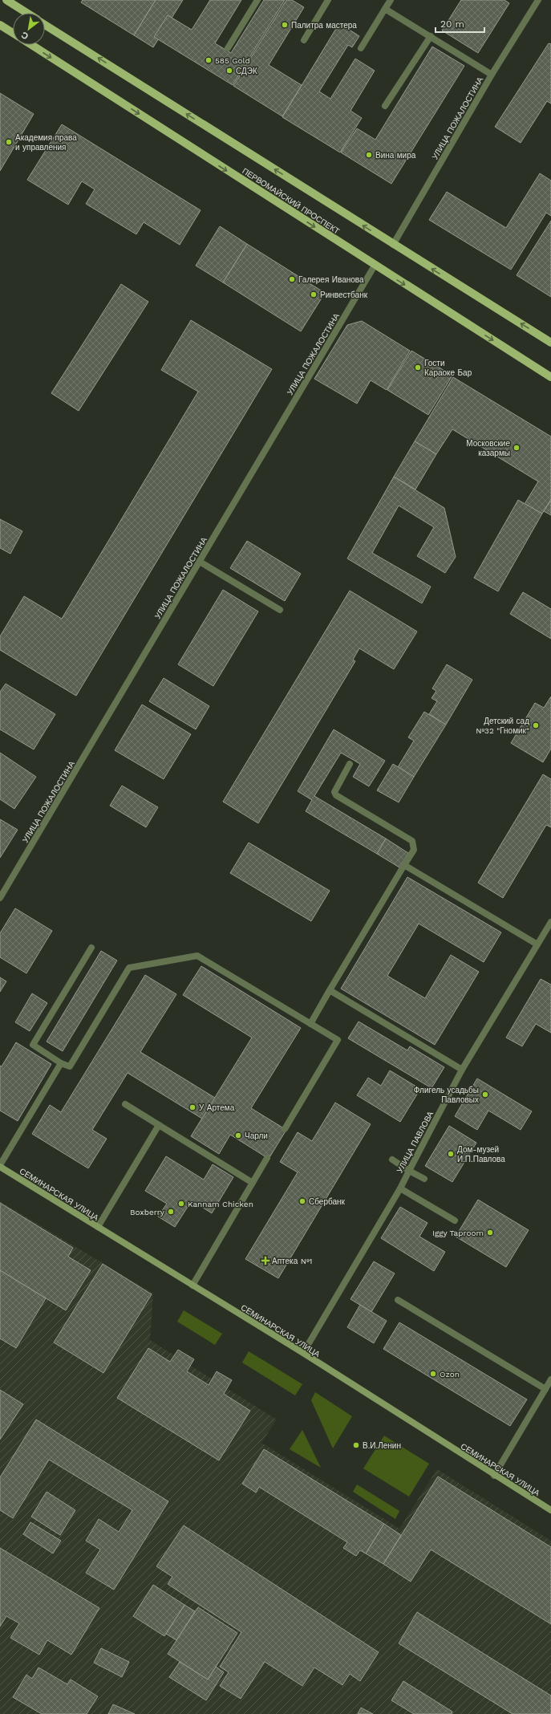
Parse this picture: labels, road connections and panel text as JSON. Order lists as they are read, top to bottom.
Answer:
{
  "streets": {
    "main road": ["ПЕРВОМАЙСКИЙ ПРОСПЕКТ", "СЕМИНАРСКАЯ УЛИЦА"],
    "street": ["УЛИЦА ПОЖАЛОСТИНА", "УЛИЦА ПАВЛОВА"]
  },
  "crossings": [
    ["УЛИЦА ПОЖАЛОСТИНА", "ПЕРВОМАЙСКИЙ ПРОСПЕКТ"],
    ["УЛИЦА ПАВЛОВА", "СЕМИНАРСКАЯ УЛИЦА"]
  ],
  "places": {
    "other": [
      "Палитра мастера",
      "585 Gold",
      "СДЭК",
      "Академия права и управления",
      "Вина мира",
      "Галерея Иванова",
      "Ринвестбанк",
      "Гости Караоке Бар",
      "Московские казармы",
      "Детский сад №32 \"Гномик\"",
      "Флигель усадьбы Павловых",
      "У Артема",
      "Чарли",
      "Дом-музей И.П.Павлова",
      "Сбербанк",
      "Kannam Chicken",
      "Boxberry",
      "Iggy Taproom",
      "Ozon",
      "В.И.Ленин"
    ],
    "health": ["Аптека №1"]
  },
  "scale_bar": "20 m",
  "north": "bottom left"
}
